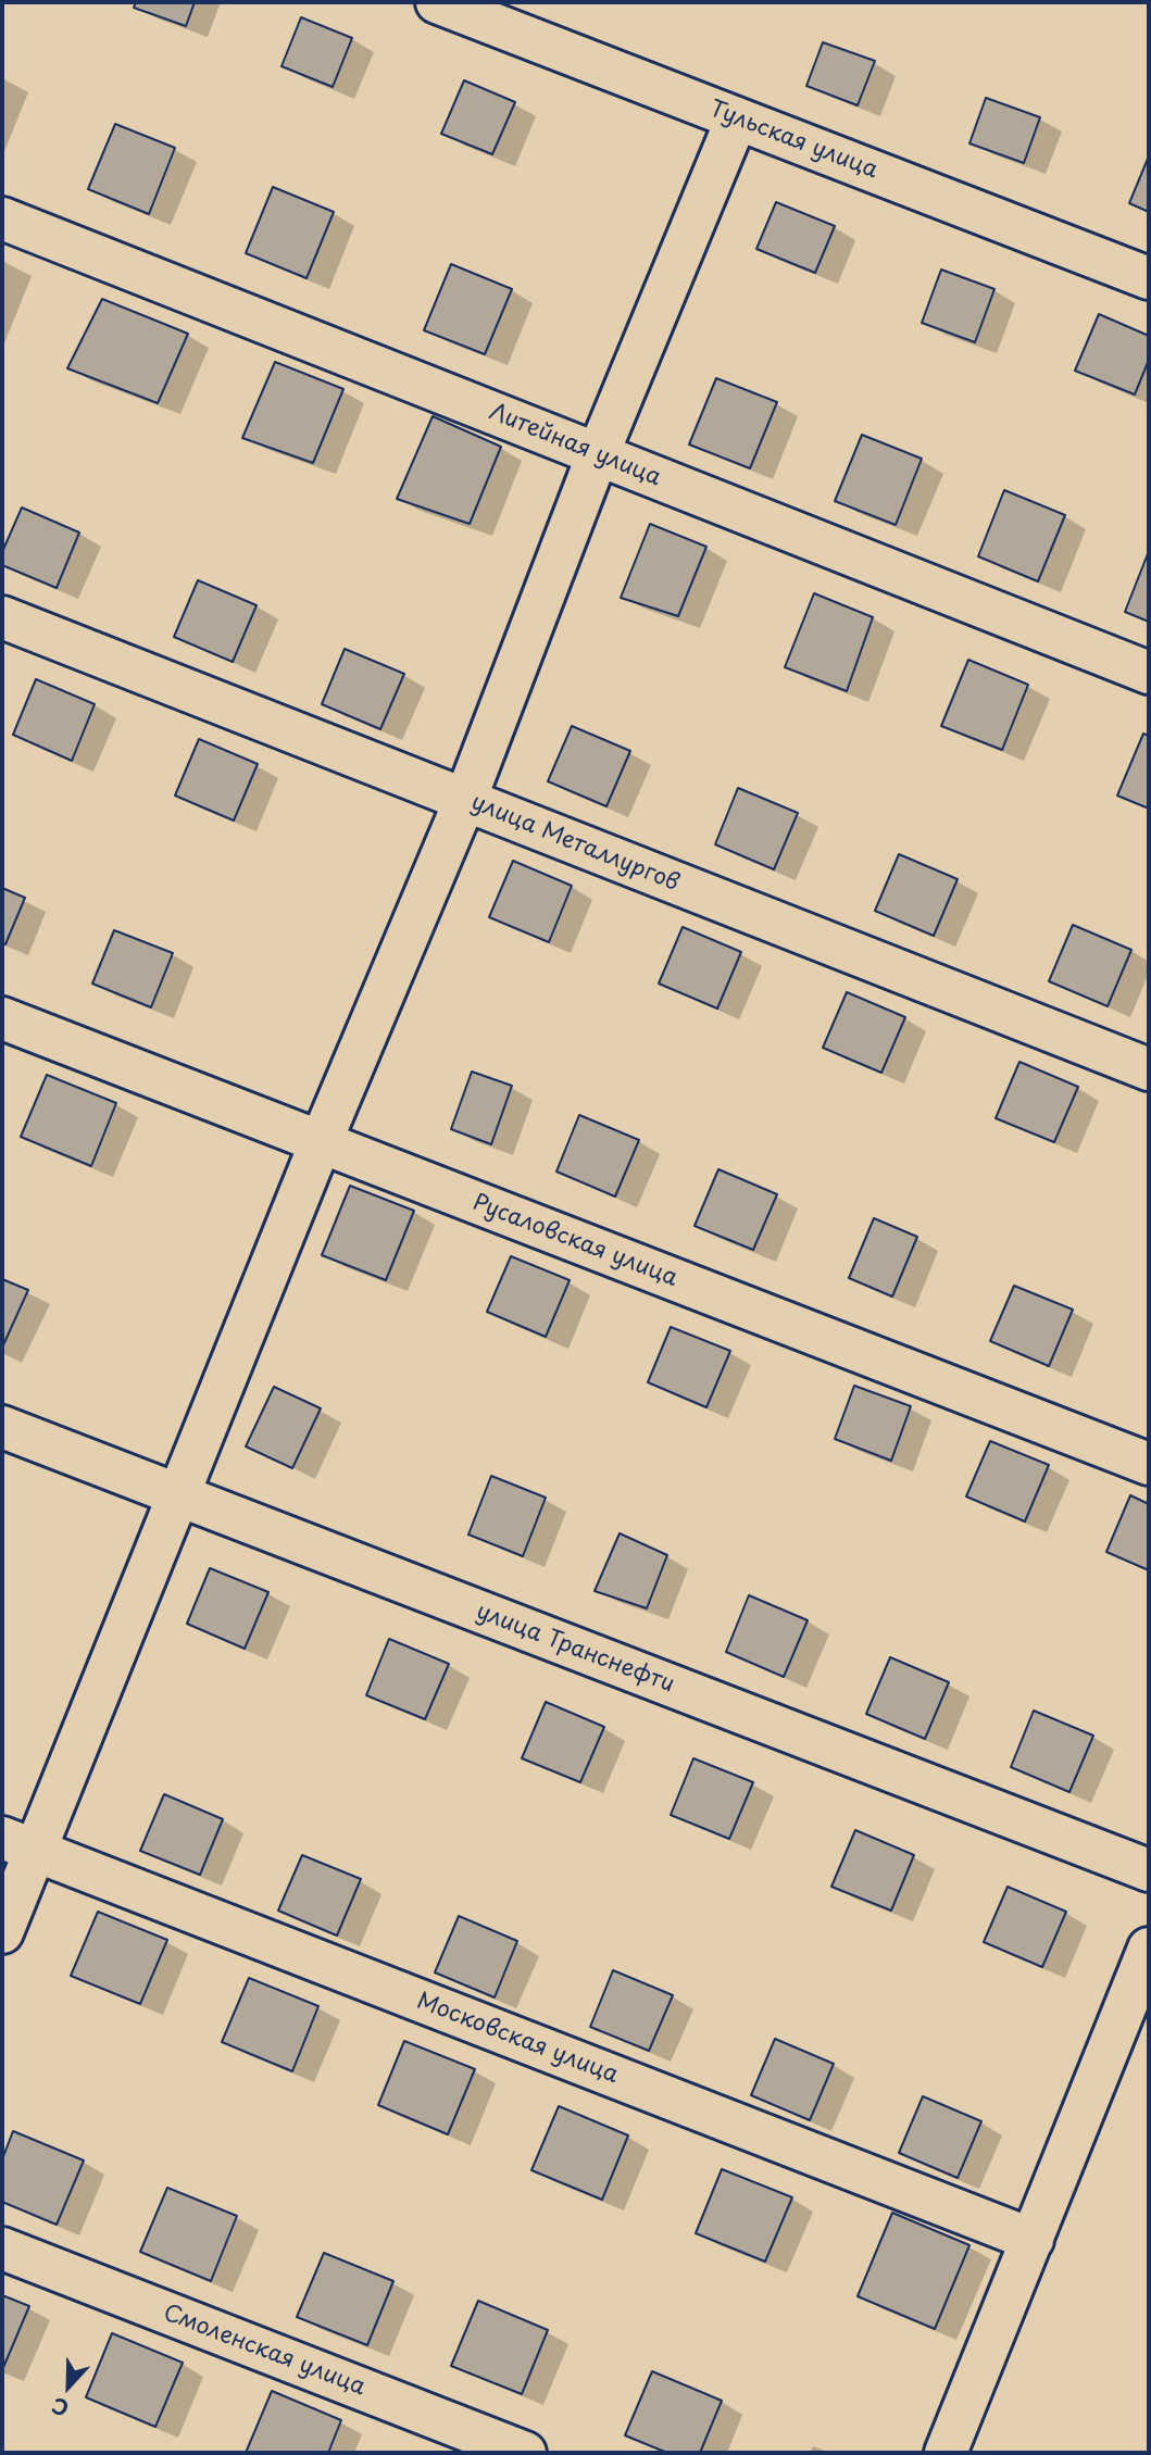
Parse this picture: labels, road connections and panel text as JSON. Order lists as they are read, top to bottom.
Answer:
{
  "streets": {
    "street": [
      "Тульская улица",
      "Литейная улица",
      "улица Металлургов",
      "Русаловская улица",
      "улица Транснефти",
      "Московская улица",
      "Смоленская улица"
    ]
  },
  "north": "bottom"
}
